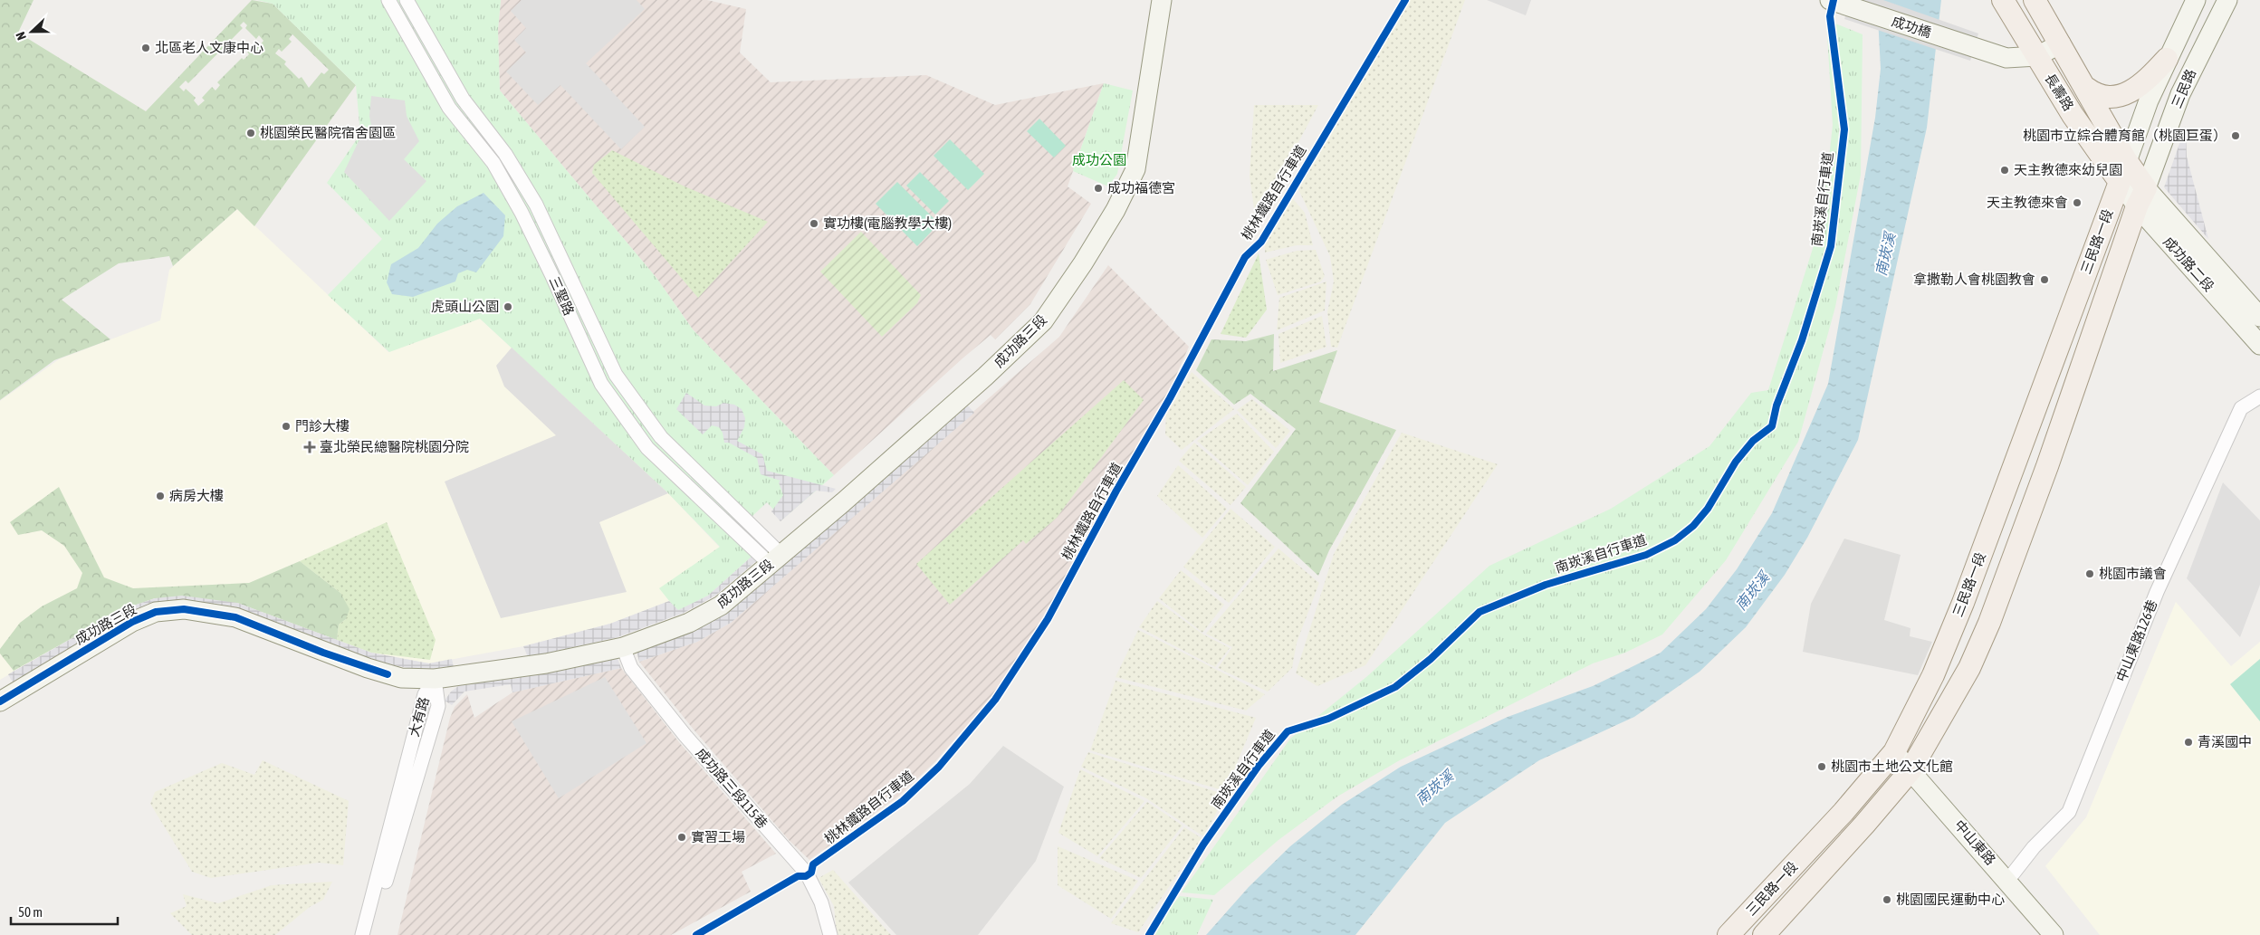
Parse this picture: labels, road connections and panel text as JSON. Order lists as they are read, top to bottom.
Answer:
{
  "streets": {
    "main road": ["長壽路", "三民路一段", "成功路二段"],
    "street": [
      "成功橋",
      "三民路",
      "三聖路",
      "成功路三段",
      "中山東路126巷",
      "大有路",
      "成功路三段115巷",
      "中山東路"
    ],
    "cycle path": ["桃林鐵路自行車道", "南崁溪自行車道"]
  },
  "crossings": [
    ["成功橋", "長壽路"],
    ["三民路", "長壽路"],
    ["三民路", "三民路一段"],
    ["三民路", "成功路二段"],
    ["長壽路", "三民路一段"],
    ["長壽路", "成功路二段"],
    ["三民路一段", "成功路二段"],
    ["三民路一段", "中山東路"],
    ["三聖路", "成功路三段"],
    ["成功路三段", "大有路"],
    ["成功路三段", "成功路三段115巷"],
    ["中山東路126巷", "中山東路"]
  ],
  "water": ["南崁溪"],
  "parks": ["成功公園"],
  "places": {
    "other": [
      "北區老人文康中心",
      "桃園榮民醫院宿舍園區",
      "桃園市立綜合體育館（桃園巨蛋）",
      "天主教德來幼兒園",
      "成功福德宮",
      "天主教德來會",
      "實功樓(電腦教學大樓)",
      "拿撒勒人會桃園教會",
      "虎頭山公園",
      "門診大樓",
      "病房大樓",
      "桃園市議會",
      "青溪國中",
      "桃園市土地公文化館",
      "實習工場",
      "桃園國民運動中心"
    ],
    "health": ["臺北榮民總醫院桃園分院"]
  },
  "scale_bar": "50 m",
  "north": "left"
}
